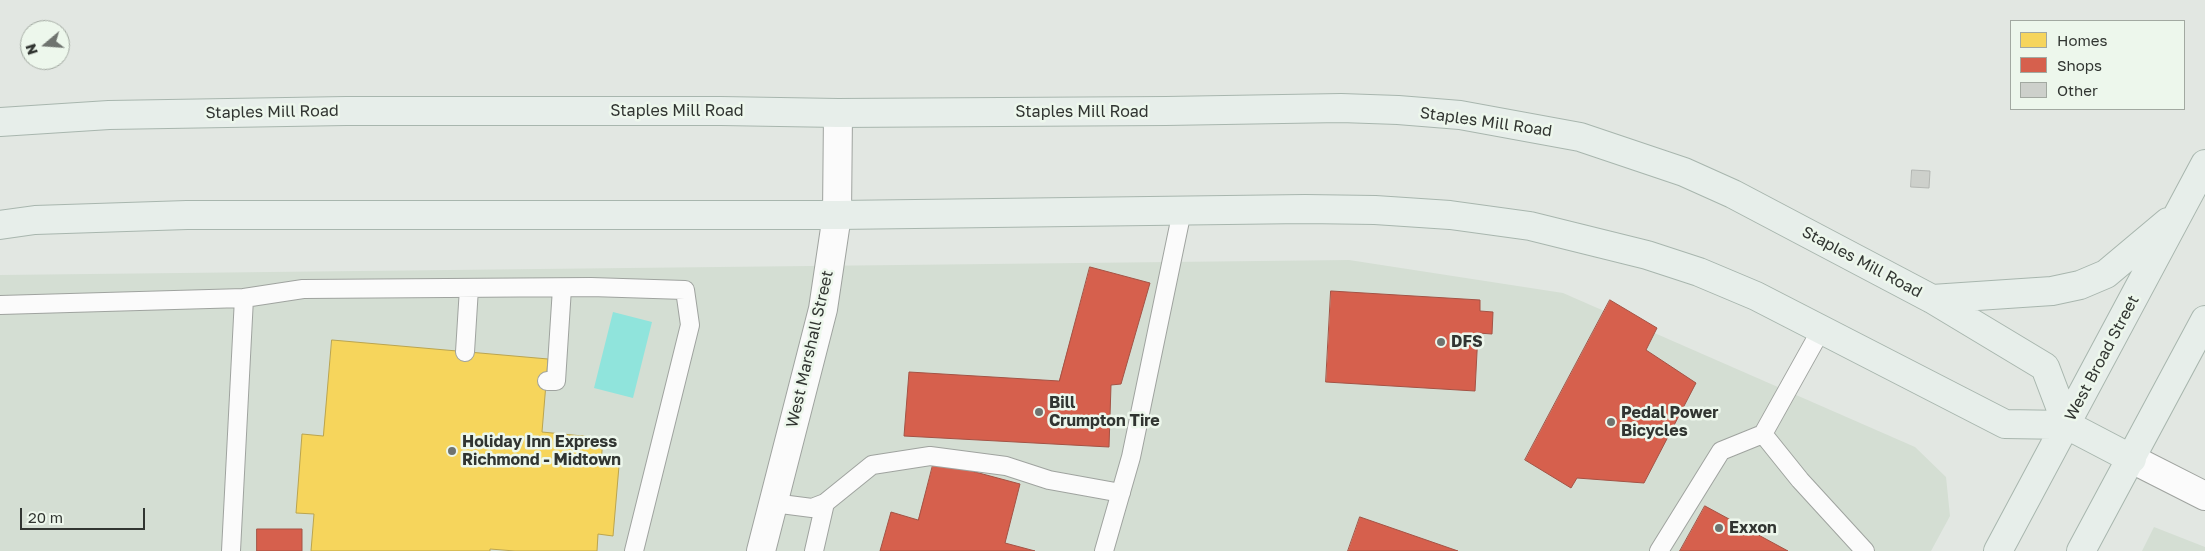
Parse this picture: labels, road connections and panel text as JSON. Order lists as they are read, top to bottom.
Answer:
{
  "streets": {
    "main road": ["Staples Mill Road", "West Broad Street"],
    "street": ["West Marshall Street"]
  },
  "crossings": [
    ["Staples Mill Road", "West Marshall Street"],
    ["Staples Mill Road", "West Broad Street"]
  ],
  "places": [
    "DFS",
    "Bill Crumpton Tire",
    "Pedal Power Bicycles",
    "Holiday Inn Express Richmond - Midtown",
    "Exxon"
  ],
  "legend": ["Homes", "Shops", "Other"],
  "scale_bar": "20 m",
  "north": "left"
}
